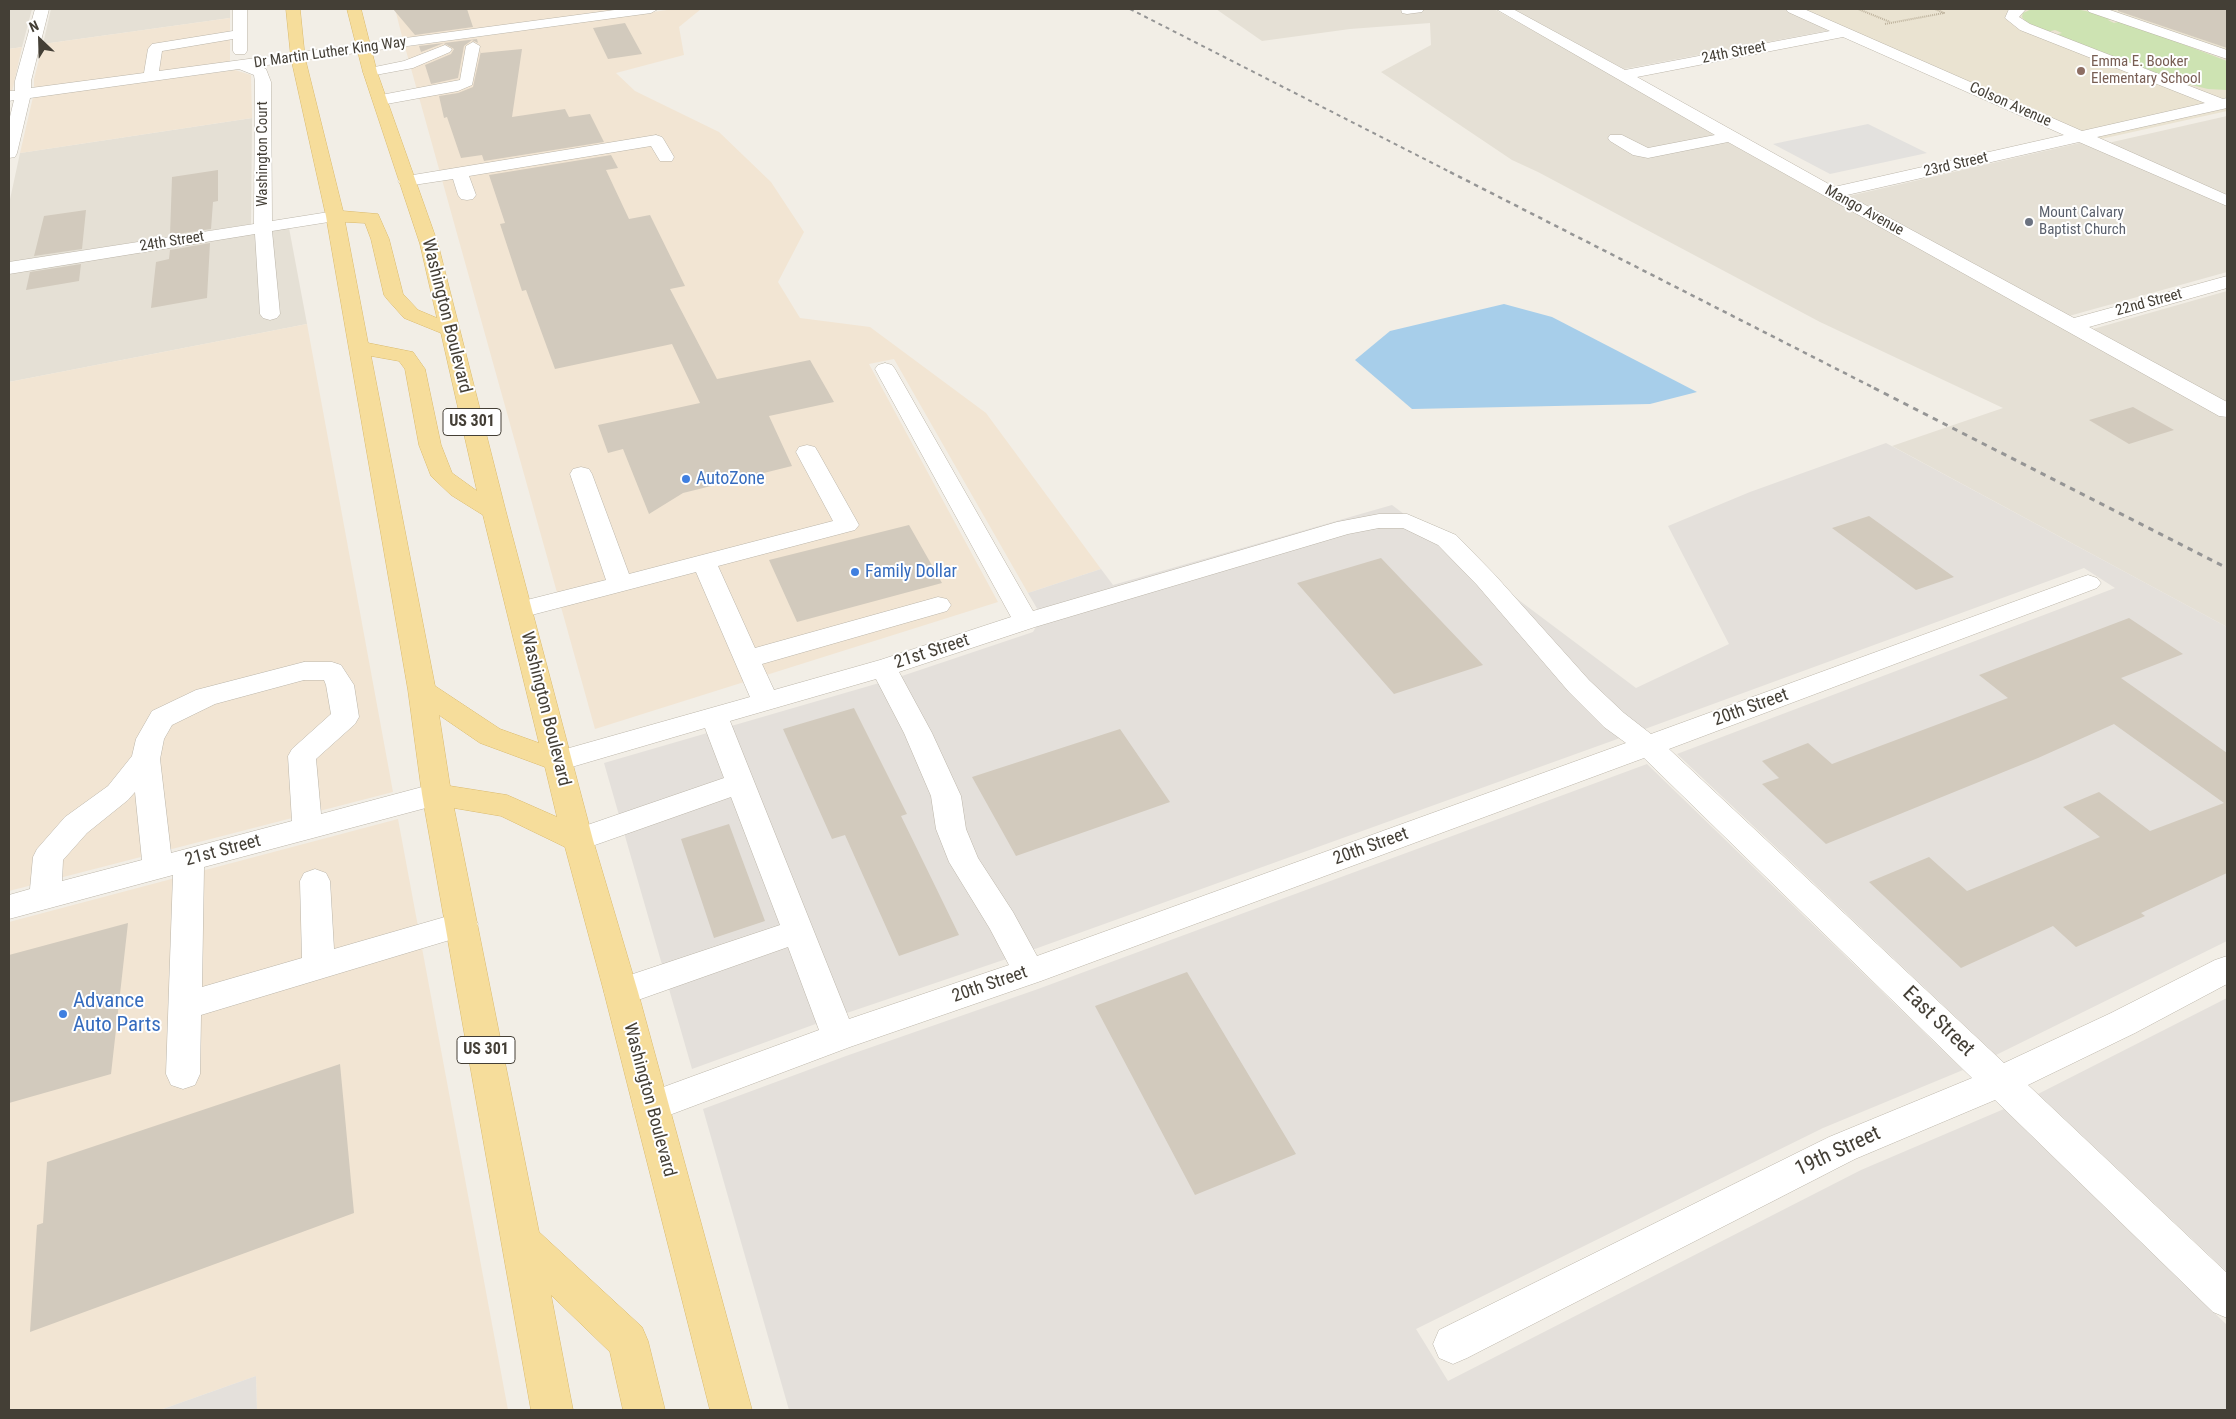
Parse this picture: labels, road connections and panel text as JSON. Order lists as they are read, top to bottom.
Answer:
{
  "streets": {
    "main road": ["Washington Boulevard", "US 301"],
    "street": [
      "Dr Martin Luther King Way",
      "24th Street",
      "Colson Avenue",
      "Washington Court",
      "23rd Street",
      "Mango Avenue",
      "22nd Street",
      "21st Street",
      "20th Street",
      "East Street",
      "19th Street"
    ]
  },
  "crossings": [
    ["Dr Martin Luther King Way", "Washington Court"],
    ["Dr Martin Luther King Way", "Washington Boulevard"],
    ["Dr Martin Luther King Way", "US 301"],
    ["24th Street", "Colson Avenue"],
    ["24th Street", "Washington Court"],
    ["24th Street", "Mango Avenue"],
    ["24th Street", "US 301"],
    ["Colson Avenue", "23rd Street"],
    ["23rd Street", "Mango Avenue"],
    ["Mango Avenue", "22nd Street"],
    ["Washington Boulevard", "21st Street"],
    ["Washington Boulevard", "20th Street"],
    ["US 301", "21st Street"],
    ["21st Street", "20th Street"],
    ["21st Street", "East Street"],
    ["20th Street", "East Street"],
    ["East Street", "19th Street"]
  ],
  "places": [
    "Emma E. Booker Elementary School",
    "Mount Calvary Baptist Church",
    "AutoZone",
    "Family Dollar",
    "Advance Auto Parts"
  ],
  "north": "top left"
}
